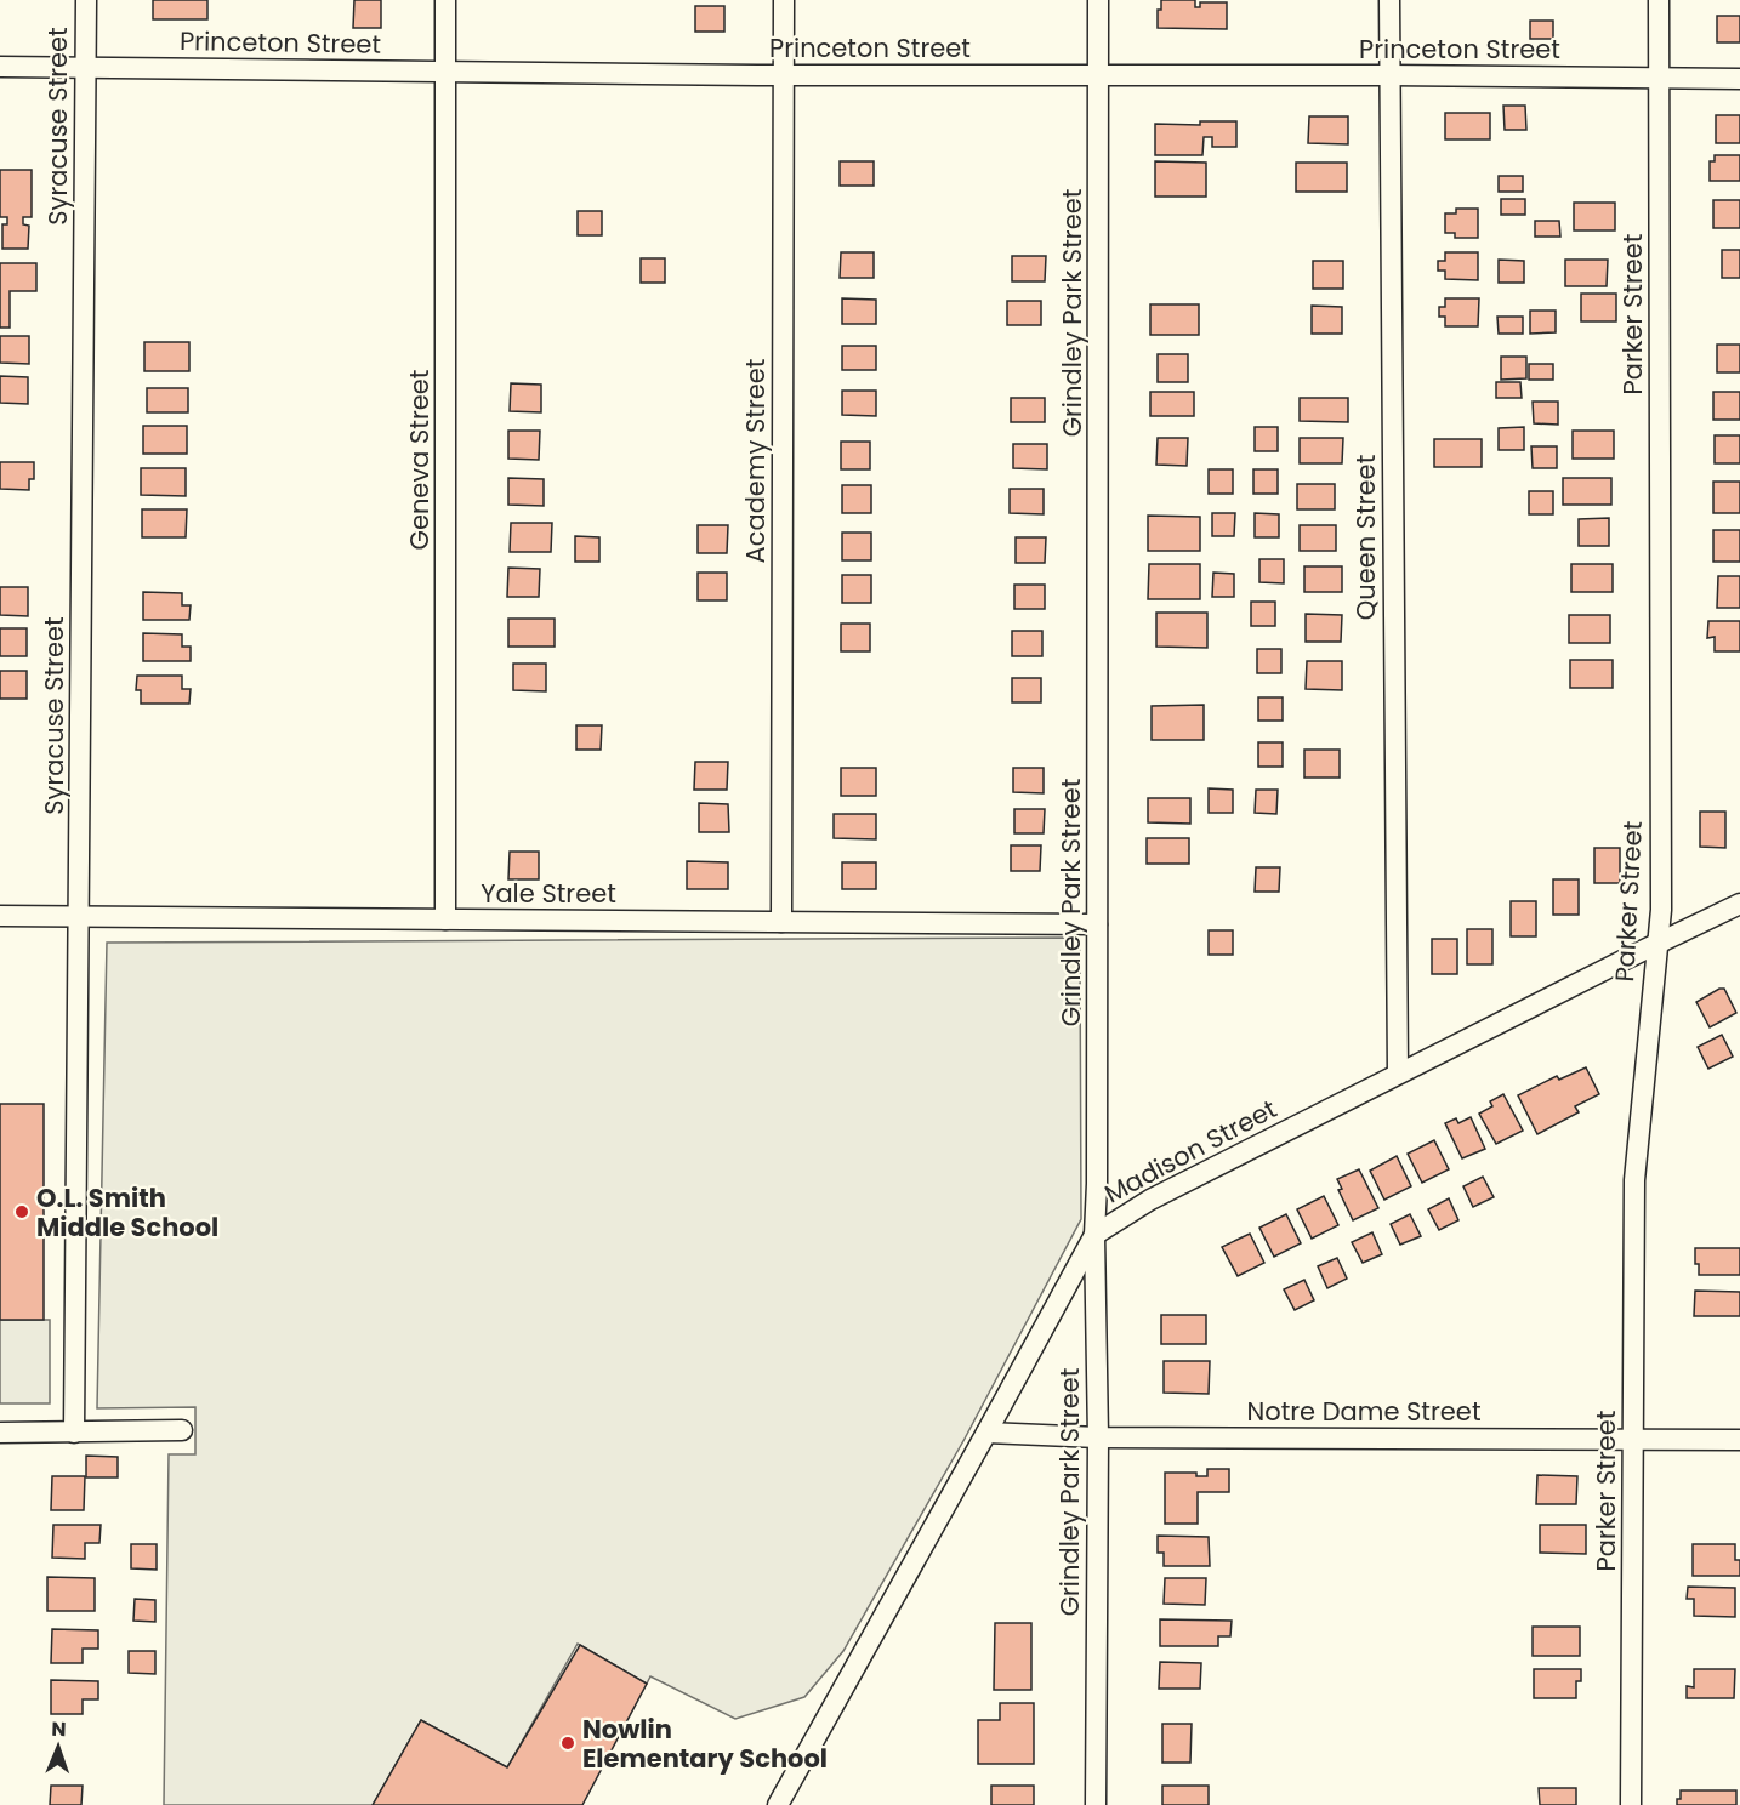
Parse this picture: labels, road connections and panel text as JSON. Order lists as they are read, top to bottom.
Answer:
{
  "streets": {
    "street": [
      "Princeton Street",
      "Syracuse Street",
      "Grindley Park Street",
      "Parker Street",
      "Geneva Street",
      "Academy Street",
      "Queen Street",
      "Yale Street",
      "Madison Street",
      "Notre Dame Street"
    ]
  },
  "crossings": [
    ["Princeton Street", "Syracuse Street"],
    ["Princeton Street", "Grindley Park Street"],
    ["Princeton Street", "Parker Street"],
    ["Princeton Street", "Geneva Street"],
    ["Princeton Street", "Academy Street"],
    ["Princeton Street", "Queen Street"],
    ["Syracuse Street", "Yale Street"],
    ["Grindley Park Street", "Yale Street"],
    ["Grindley Park Street", "Madison Street"],
    ["Grindley Park Street", "Notre Dame Street"],
    ["Parker Street", "Madison Street"],
    ["Parker Street", "Notre Dame Street"],
    ["Geneva Street", "Yale Street"],
    ["Academy Street", "Yale Street"],
    ["Queen Street", "Madison Street"],
    ["Madison Street", "Notre Dame Street"]
  ],
  "places": ["O.L. Smith Middle School", "Nowlin Elementary School"],
  "north": "top"
}
